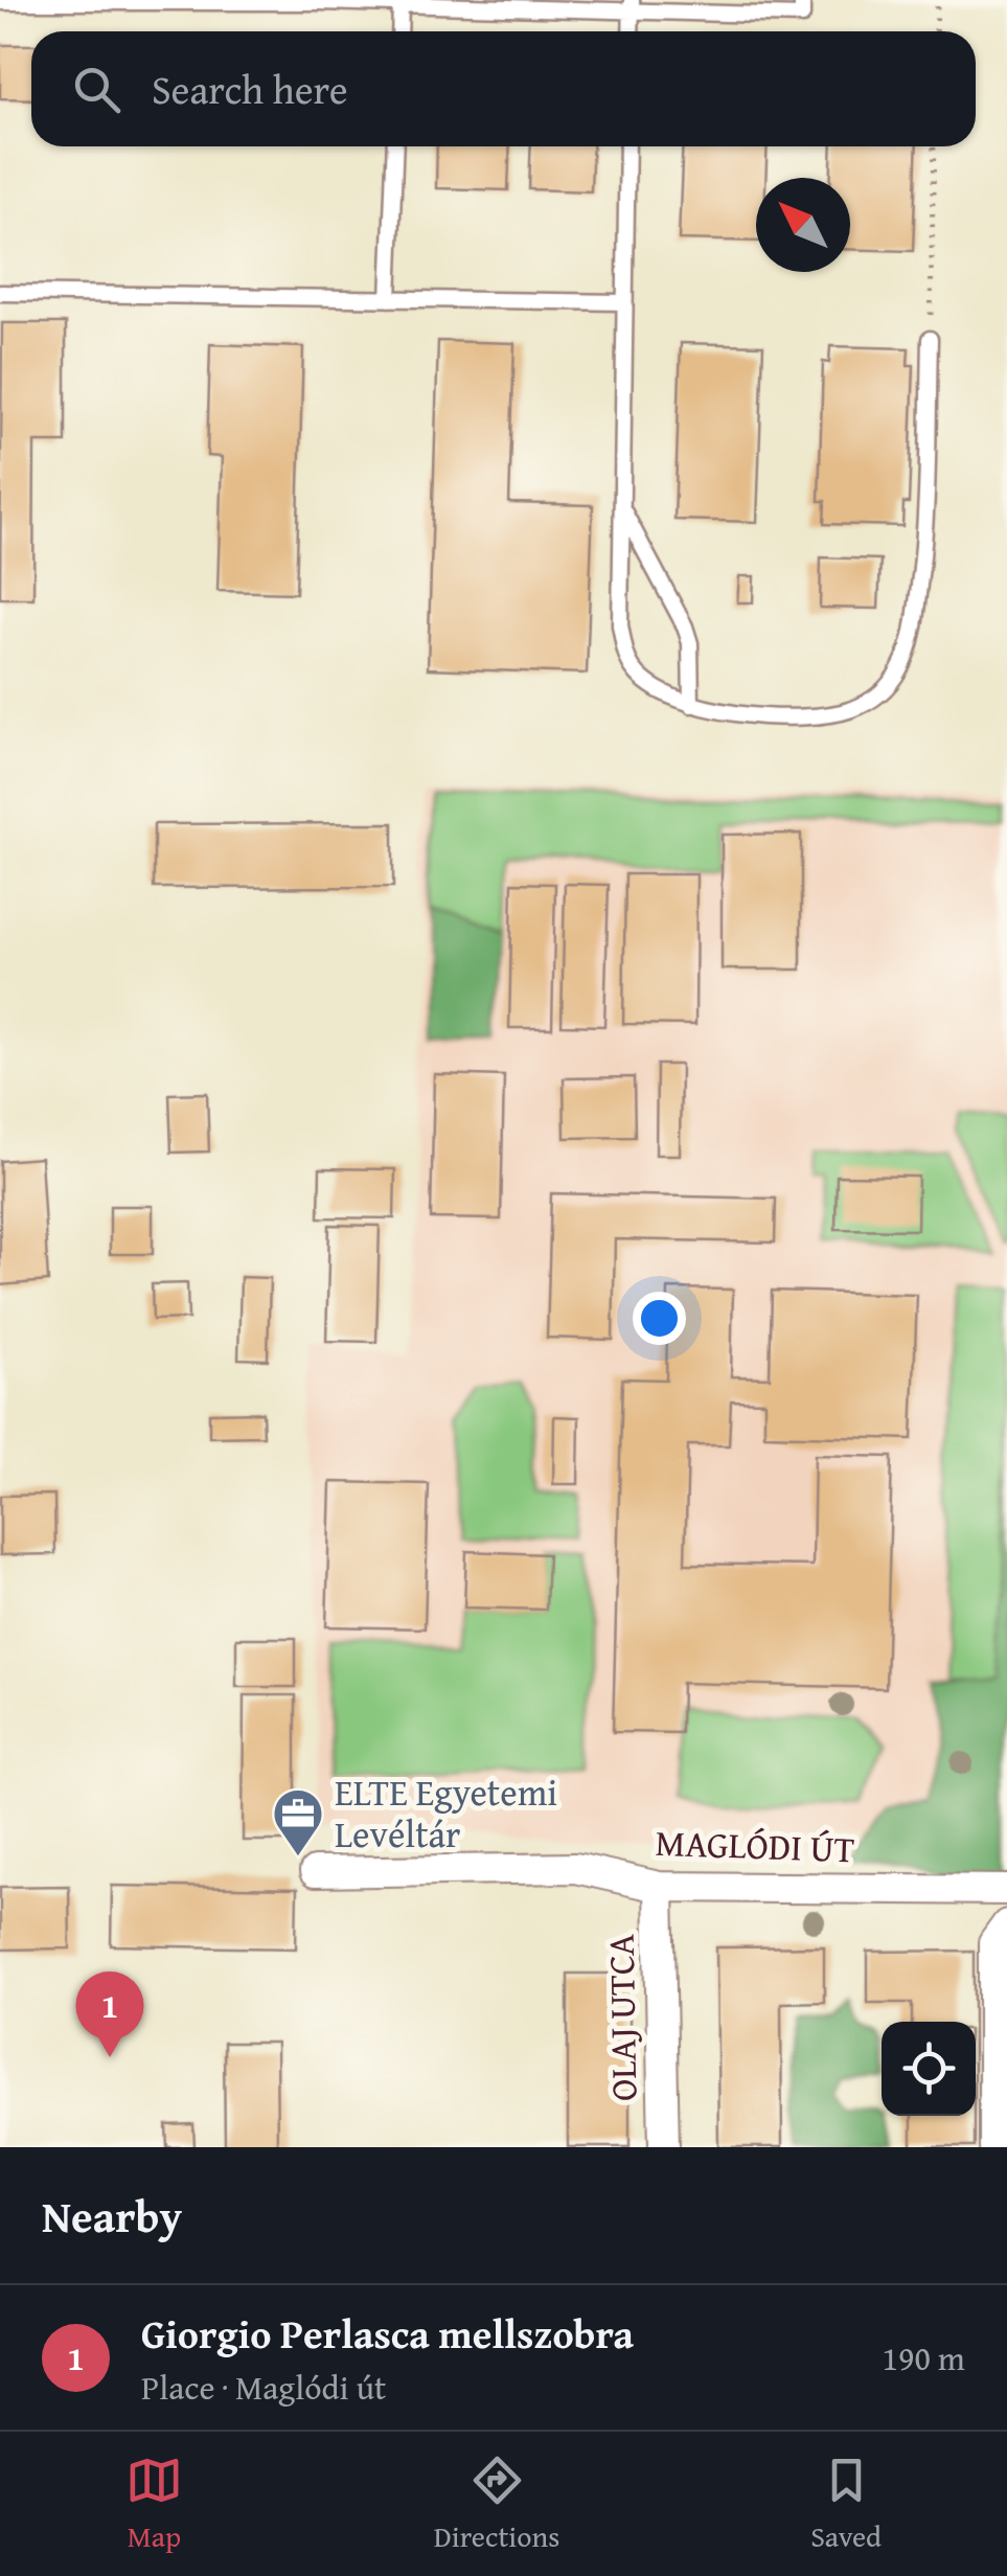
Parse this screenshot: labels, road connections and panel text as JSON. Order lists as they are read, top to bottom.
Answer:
{
  "streets": {
    "street": ["MAGLÓDI ÚT", "OLAJ UTCA"]
  },
  "crossings": [
    ["MAGLÓDI ÚT", "OLAJ UTCA"]
  ],
  "places": {
    "office": ["ELTE Egyetemi Levéltár"]
  },
  "north": "top left",
  "page": {
    "search": "Search here",
    "pins": "1",
    "heading": "Nearby",
    "list": [
      {
        "mark": "1",
        "name": "Giorgio Perlasca mellszobra",
        "note": "Place · Maglódi út",
        "value": "190 m"
      }
    ],
    "nav": ["Map", "Directions", "Saved"]
  }
}
